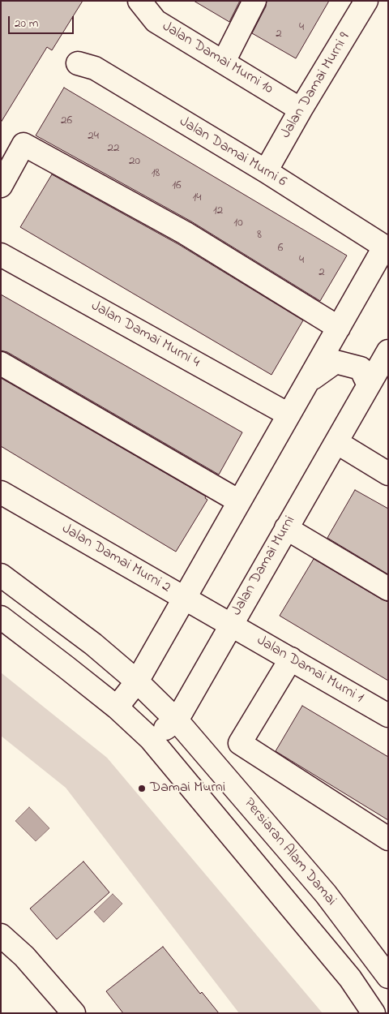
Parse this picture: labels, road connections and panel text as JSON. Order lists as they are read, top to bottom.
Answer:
{
  "streets": {
    "street": [
      "Jalan Damai Murni 10",
      "Jalan Damai Murni 9",
      "Jalan Damai Murni 6",
      "Jalan Damai Murni 4",
      "Jalan Damai Murni 2",
      "Jalan Damai Murni",
      "Jalan Damai Murni 1",
      "Persiaran Alam Damai"
    ]
  },
  "crossings": [
    ["Jalan Damai Murni 10", "Jalan Damai Murni 9"],
    ["Jalan Damai Murni 9", "Jalan Damai Murni 6"],
    ["Jalan Damai Murni 2", "Jalan Damai Murni"],
    ["Jalan Damai Murni 2", "Jalan Damai Murni 1"],
    ["Jalan Damai Murni", "Jalan Damai Murni 1"],
    ["Jalan Damai Murni", "Persiaran Alam Damai"]
  ],
  "places": ["Damai Murni"],
  "house_numbers": [
    "4",
    "2",
    "26",
    "24",
    "22",
    "20",
    "18",
    "16",
    "14",
    "12",
    "10",
    "8",
    "6",
    "4",
    "2"
  ],
  "scale_bar": "20 m"
}
